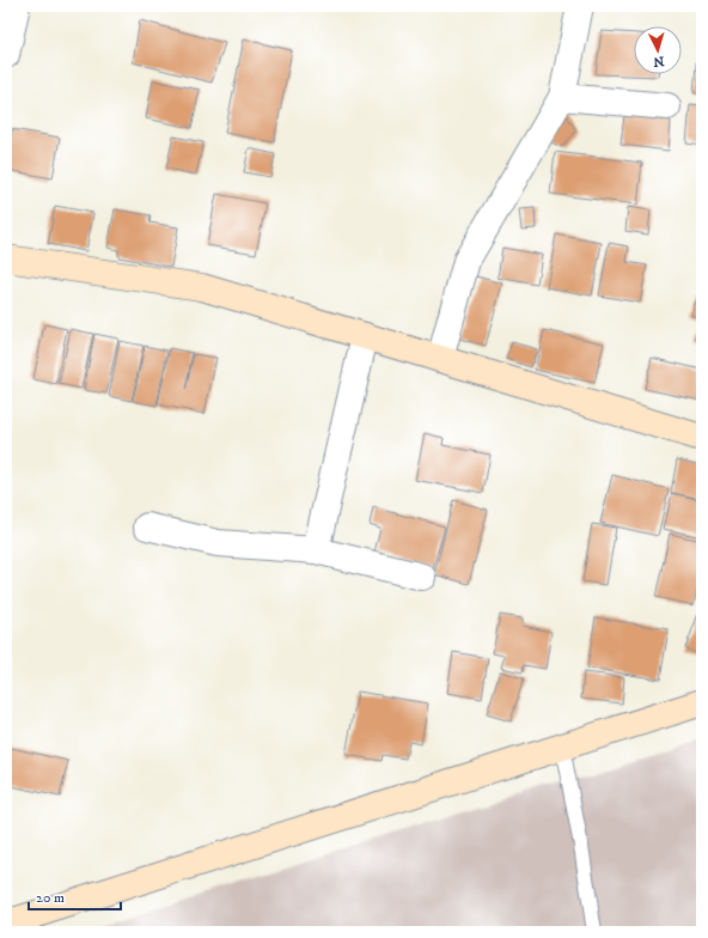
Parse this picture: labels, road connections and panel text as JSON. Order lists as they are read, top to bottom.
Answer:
{
  "scale_bar": "20 m",
  "north": "bottom"
}
